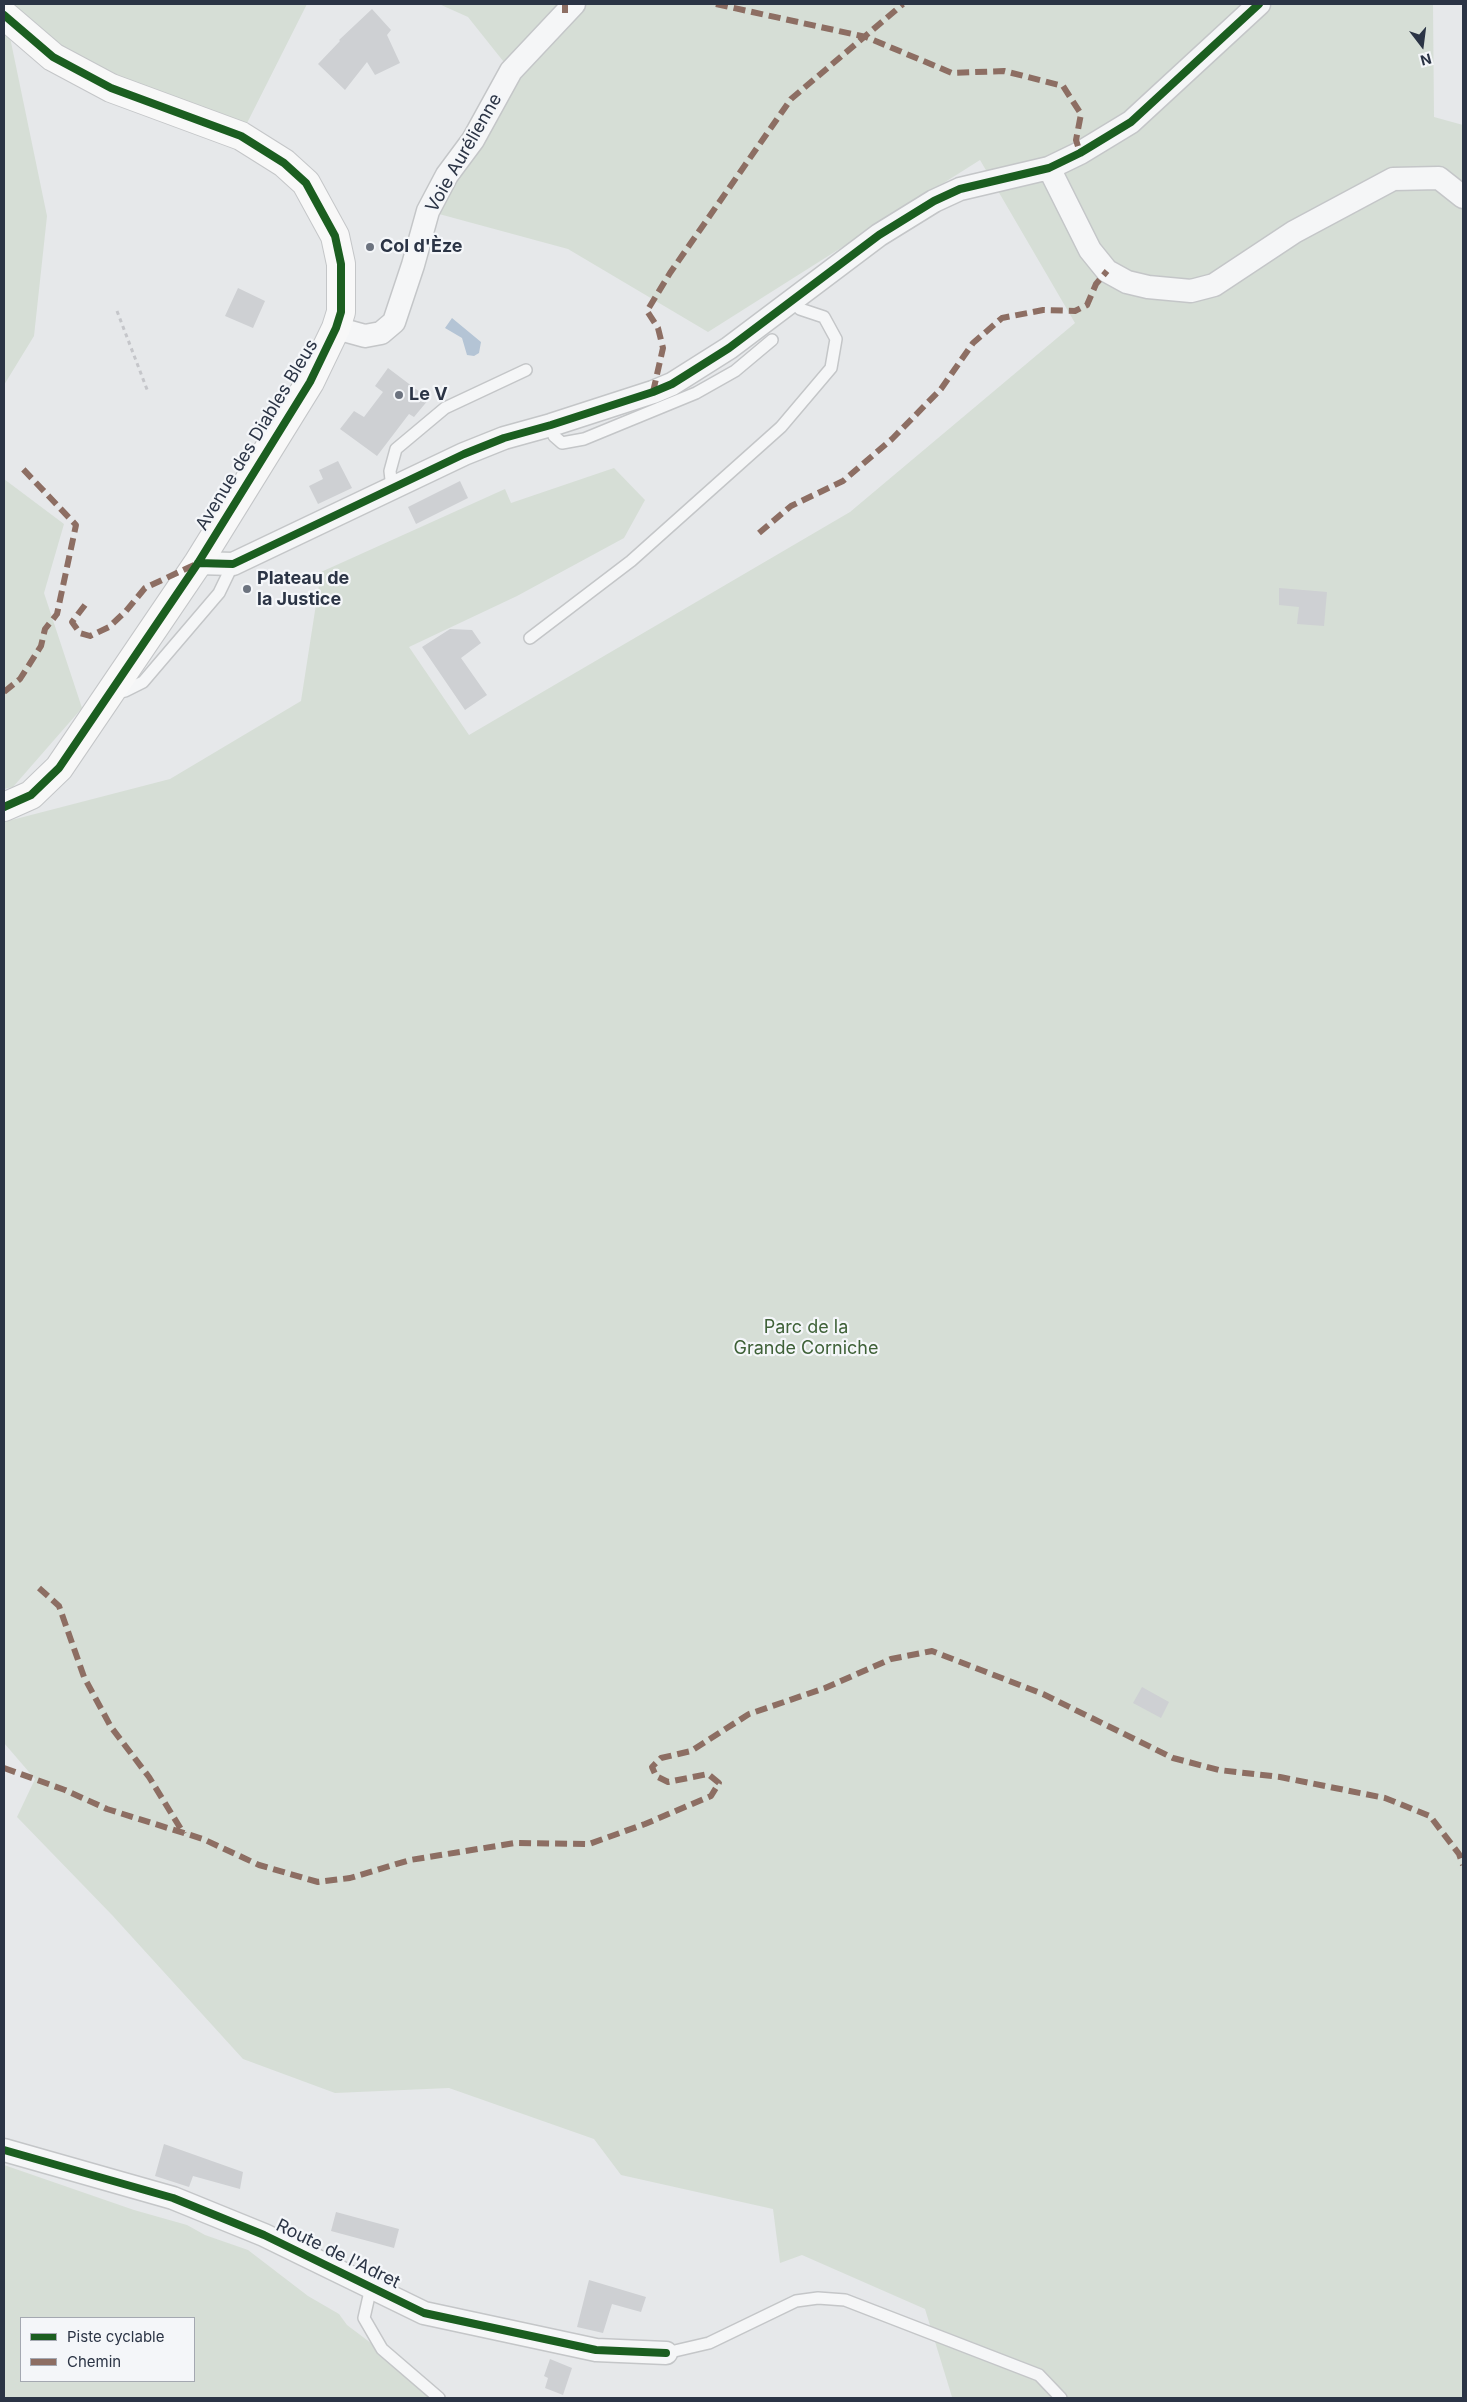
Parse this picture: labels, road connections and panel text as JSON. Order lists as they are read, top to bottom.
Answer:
{
  "streets": {
    "main road": ["Avenue des Diables Bleus"],
    "street": ["Voie Aurélienne", "Route de l'Adret"]
  },
  "crossings": [
    ["Voie Aurélienne", "Avenue des Diables Bleus"]
  ],
  "parks": ["Parc de la Grande Corniche"],
  "places": ["Col d'Èze", "Le V", "Plateau de la Justice"],
  "legend": ["Piste cyclable", "Chemin"],
  "north": "bottom"
}
